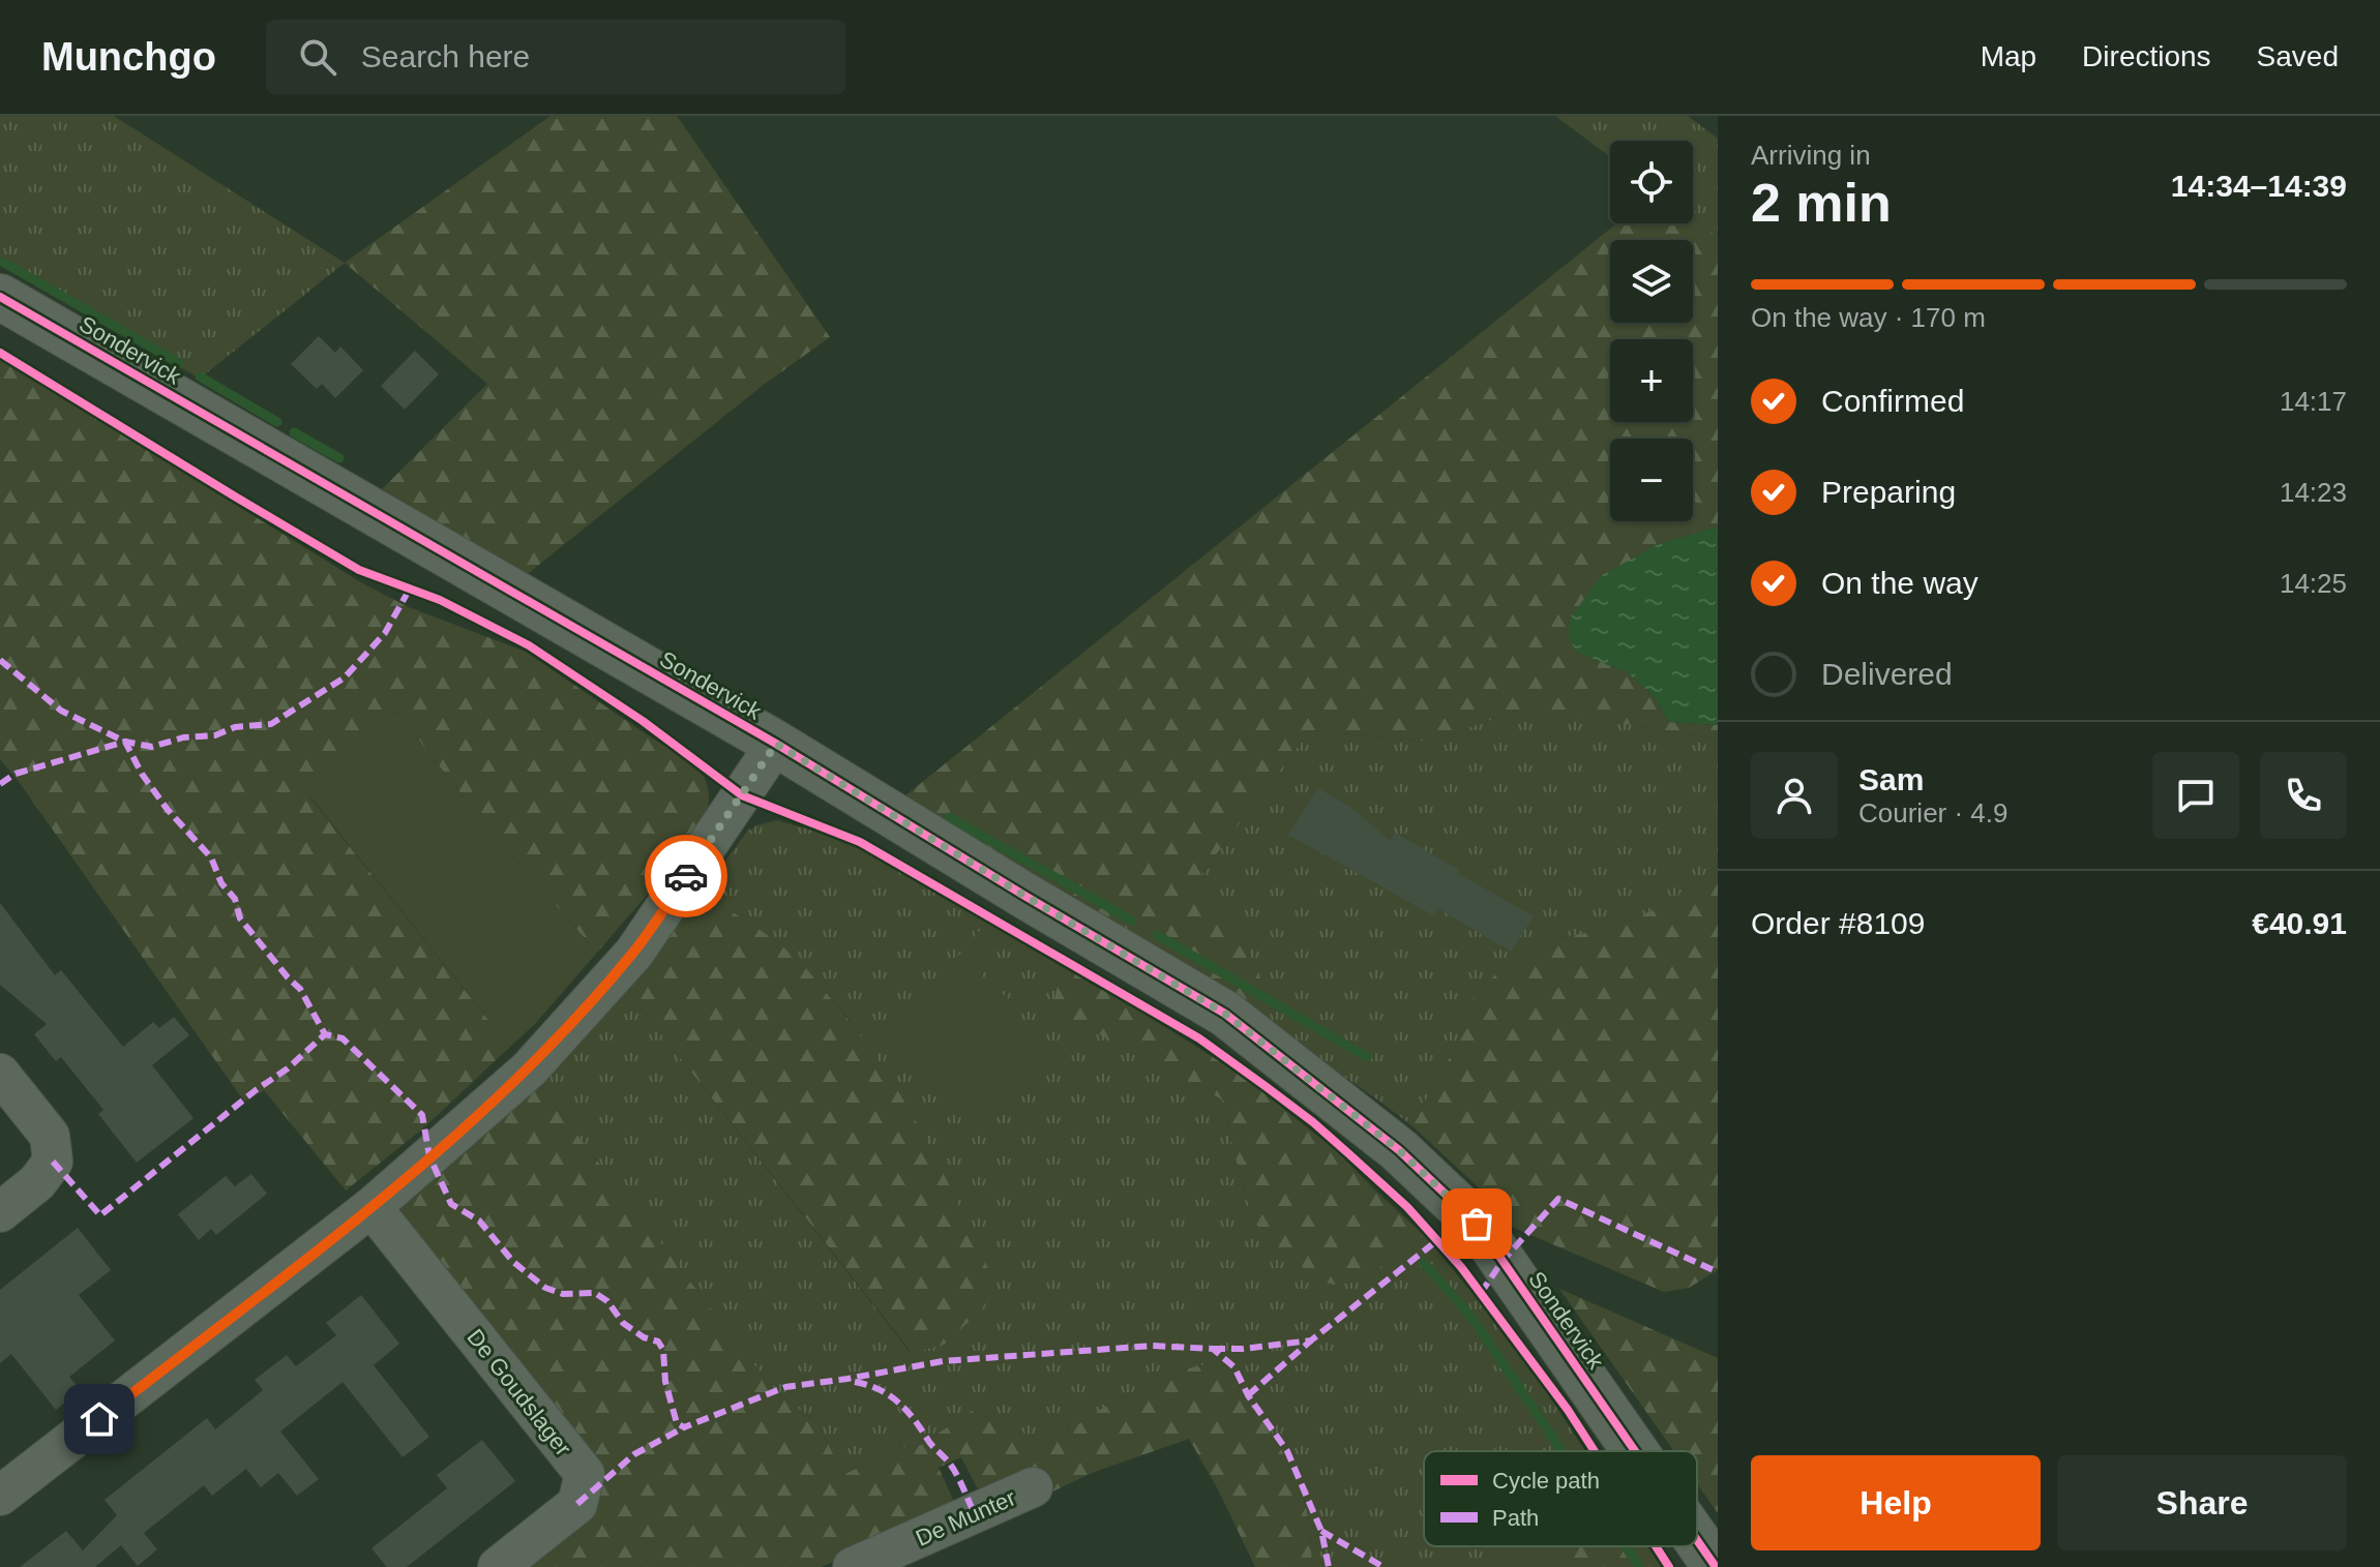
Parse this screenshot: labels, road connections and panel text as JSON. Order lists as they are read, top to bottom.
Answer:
{
  "streets": {
    "street": ["Sondervick", "De Goudslager", "De Munter"]
  },
  "legend": ["Cycle path", "Path"],
  "page": {
    "header": "Munchgo",
    "search": "Search here",
    "nav": ["Map", "Directions", "Saved"],
    "heading": ["2 min", "Arriving in", "14:34–14:39"],
    "panel": [
      "Sam",
      "Courier · 4.9",
      "Order #8109",
      "€40.91"
    ],
    "map_buttons": ["+", "−"],
    "bar": "On the way · 170 m",
    "list": [
      ["Confirmed", "14:17"],
      ["Preparing", "14:23"],
      ["On the way", "14:25"],
      "Delivered"
    ],
    "buttons": ["Help", "Share"]
  }
}
